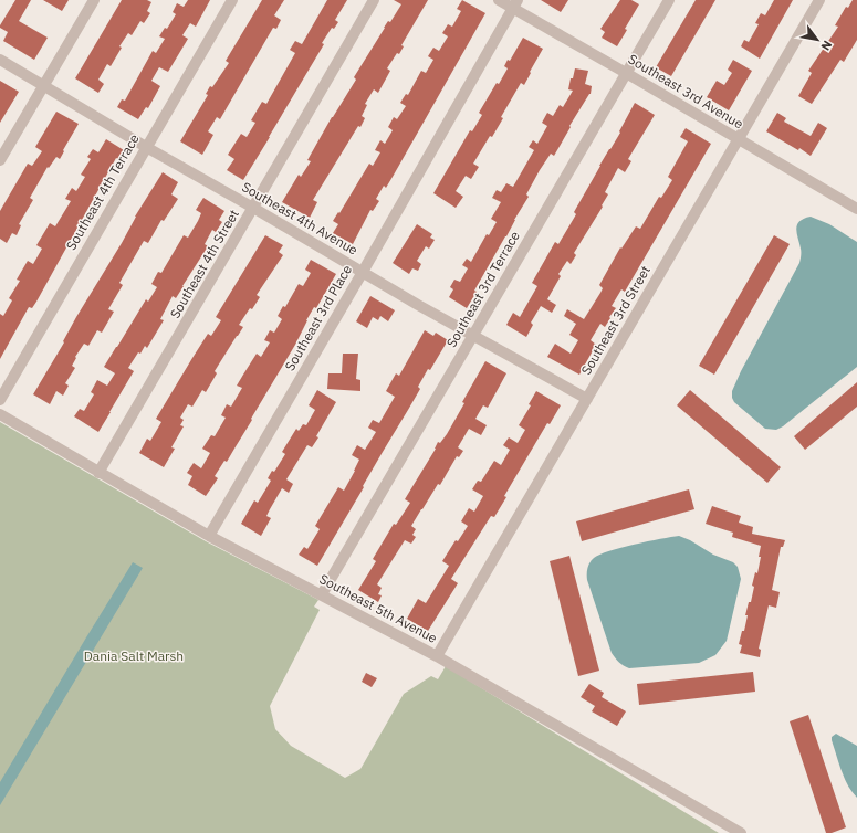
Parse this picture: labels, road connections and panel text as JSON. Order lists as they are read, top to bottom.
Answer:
{
  "streets": {
    "street": [
      "Southeast 3rd Avenue",
      "Southeast 4th Terrace",
      "Southeast 4th Avenue",
      "Southeast 4th Street",
      "Southeast 3rd Terrace",
      "Southeast 3rd Place",
      "Southeast 3rd Street",
      "Southeast 5th Avenue"
    ]
  },
  "crossings": [
    ["Southeast 3rd Avenue", "Southeast 3rd Terrace"],
    ["Southeast 3rd Avenue", "Southeast 3rd Place"],
    ["Southeast 3rd Avenue", "Southeast 3rd Street"],
    ["Southeast 4th Terrace", "Southeast 4th Avenue"],
    ["Southeast 4th Avenue", "Southeast 4th Street"],
    ["Southeast 4th Avenue", "Southeast 3rd Terrace"],
    ["Southeast 4th Avenue", "Southeast 3rd Place"],
    ["Southeast 4th Avenue", "Southeast 3rd Street"],
    ["Southeast 4th Street", "Southeast 5th Avenue"],
    ["Southeast 3rd Terrace", "Southeast 5th Avenue"],
    ["Southeast 3rd Place", "Southeast 5th Avenue"],
    ["Southeast 3rd Street", "Southeast 5th Avenue"]
  ],
  "parks": ["Dania Salt Marsh"],
  "north": "bottom right"
}
